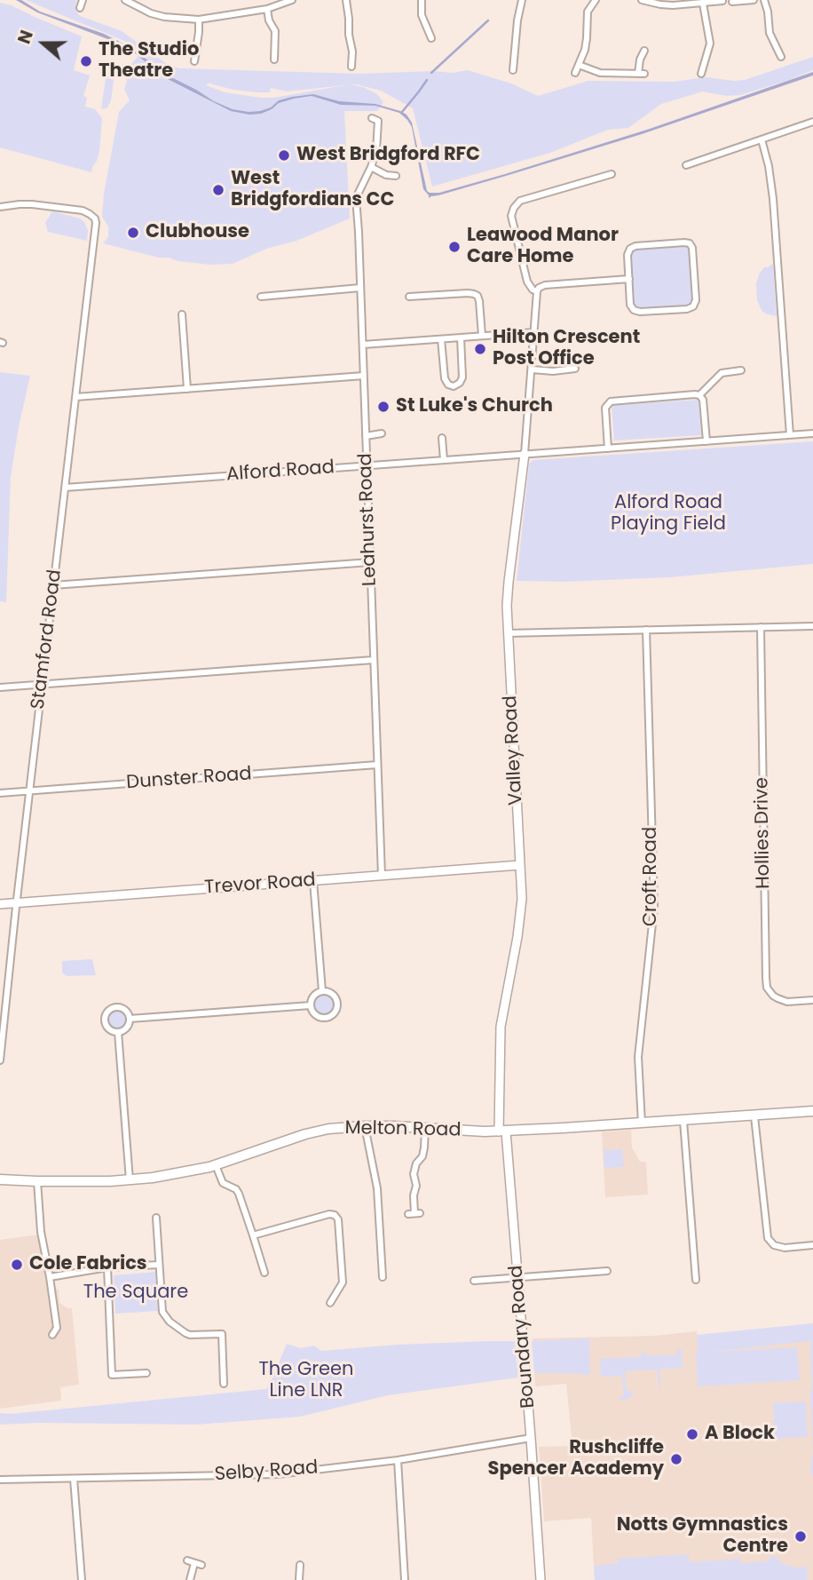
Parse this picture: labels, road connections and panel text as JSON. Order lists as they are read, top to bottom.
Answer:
{
  "streets": {
    "main road": ["Melton Road"],
    "street": [
      "Alford Road",
      "Leahurst Road",
      "Stamford Road",
      "Valley Road",
      "Dunster Road",
      "Hollies Drive",
      "Croft Road",
      "Trevor Road",
      "Boundary Road",
      "Selby Road"
    ]
  },
  "crossings": [
    ["Alford Road", "Leahurst Road"],
    ["Alford Road", "Stamford Road"],
    ["Alford Road", "Valley Road"],
    ["Leahurst Road", "Dunster Road"],
    ["Leahurst Road", "Trevor Road"],
    ["Stamford Road", "Dunster Road"],
    ["Stamford Road", "Trevor Road"],
    ["Valley Road", "Trevor Road"],
    ["Valley Road", "Melton Road"],
    ["Valley Road", "Boundary Road"],
    ["Croft Road", "Melton Road"],
    ["Melton Road", "Boundary Road"],
    ["Boundary Road", "Selby Road"]
  ],
  "parks": ["Alford Road Playing Field", "The Square", "The Green Line LNR"],
  "places": [
    "The Studio Theatre",
    "West Bridgford RFC",
    "West Bridgfordians CC",
    "Clubhouse",
    "Leawood Manor Care Home",
    "Hilton Crescent Post Office",
    "St Luke's Church",
    "Cole Fabrics",
    "A Block",
    "Rushcliffe Spencer Academy",
    "Notts Gymnastics Centre"
  ],
  "north": "left"
}
